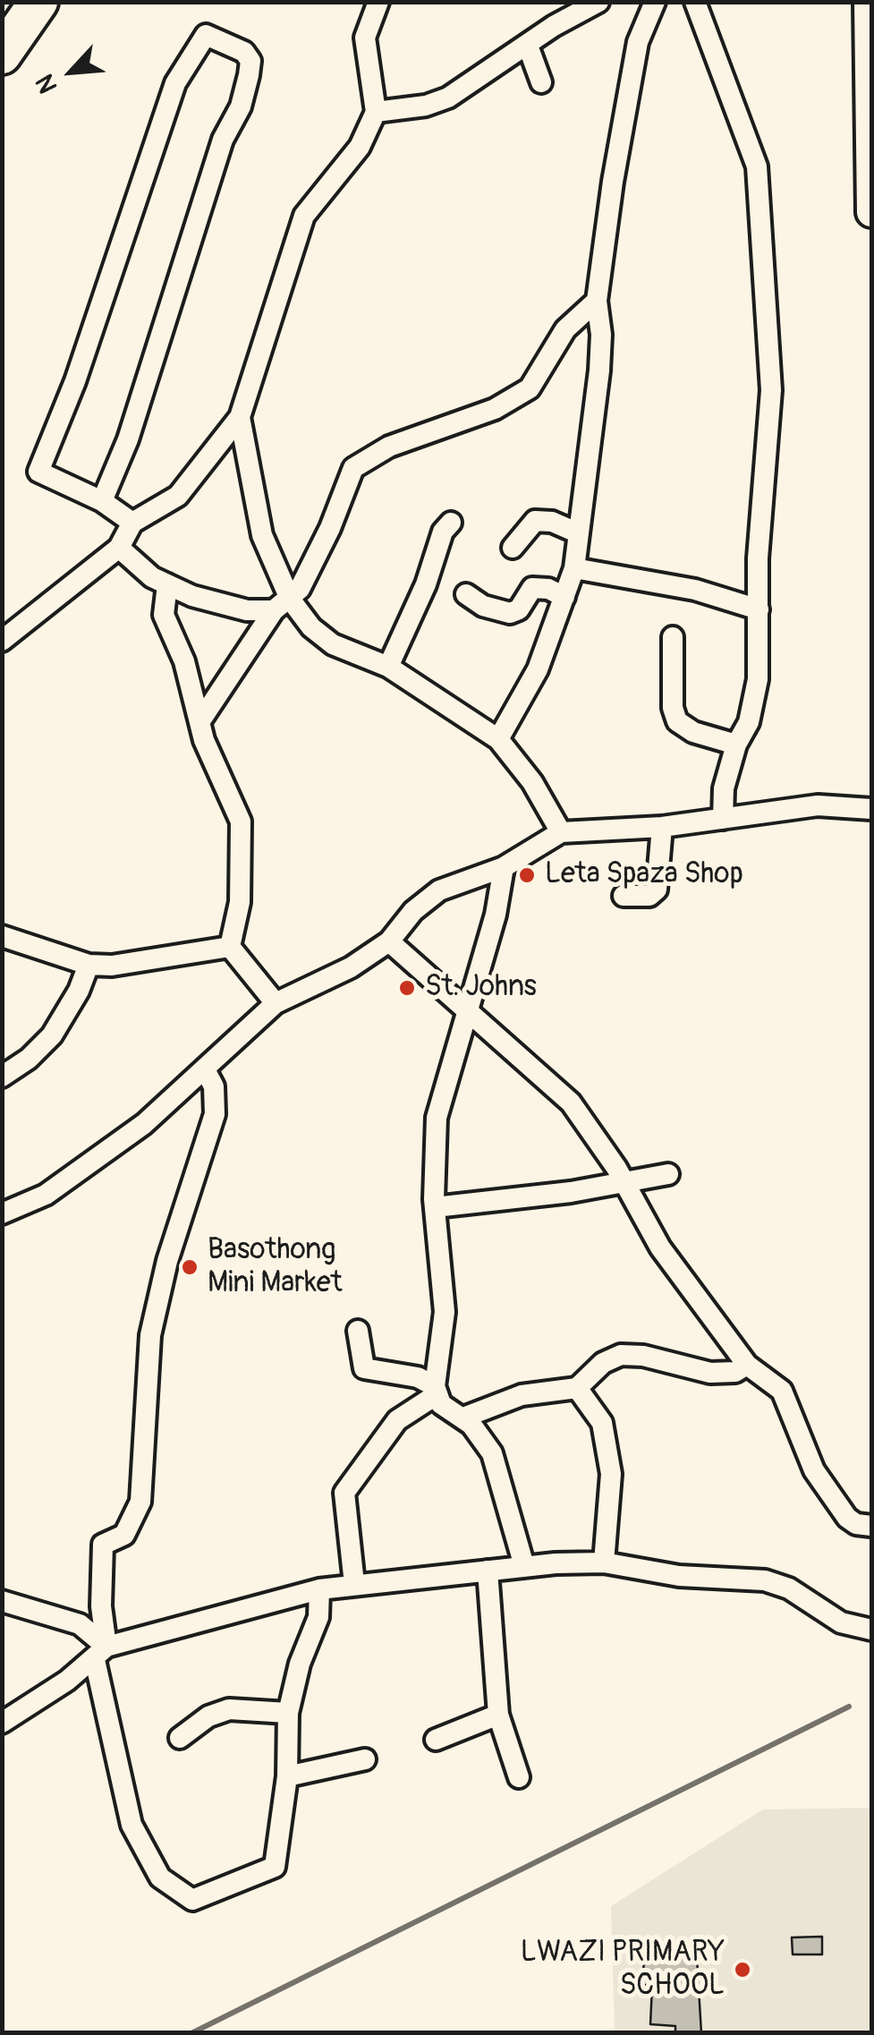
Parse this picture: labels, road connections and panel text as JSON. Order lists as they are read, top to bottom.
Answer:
{
  "places": [
    "Leta Spaza Shop",
    "St. Johns",
    "Basothong Mini Market",
    "LWAZI PRIMARY SCHOOL"
  ],
  "north": "bottom left"
}
